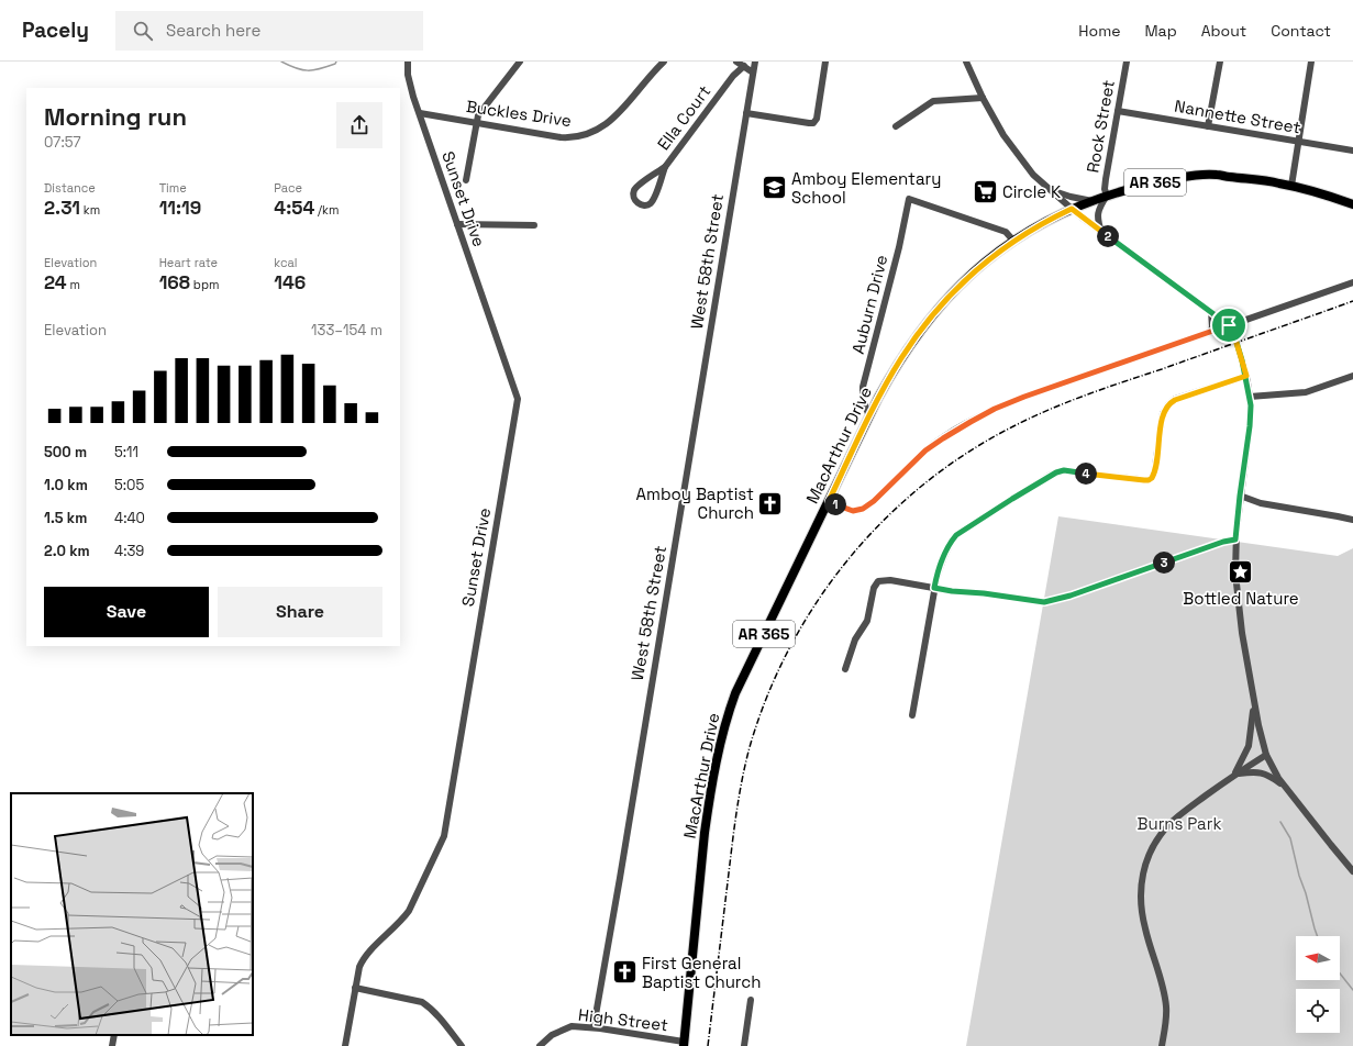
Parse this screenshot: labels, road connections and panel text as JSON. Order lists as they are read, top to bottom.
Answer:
{
  "streets": {
    "main road": ["AR 365", "MacArthur Drive"],
    "street": [
      "Buckles Drive",
      "Nannette Street",
      "Ella Court",
      "Rock Street",
      "Sunset Drive",
      "West 58th Street",
      "Auburn Drive",
      "High Street"
    ]
  },
  "crossings": [
    ["Buckles Drive", "Sunset Drive"],
    ["Nannette Street", "Rock Street"],
    ["Rock Street", "MacArthur Drive"],
    ["West 58th Street", "High Street"],
    ["Auburn Drive", "MacArthur Drive"],
    ["MacArthur Drive", "High Street"]
  ],
  "parks": ["Burns Park"],
  "places": {
    "school or university": ["Amboy Elementary School"],
    "supermarket": ["Circle K"],
    "church": ["Amboy Baptist Church", "First General Baptist Church"],
    "place": ["Bottled Nature"]
  },
  "north": "left",
  "page": {
    "header": "Pacely",
    "search": "Search here",
    "nav": [
      "Home",
      "Map",
      "About",
      "Contact"
    ],
    "heading": ["Morning run", "07:57"],
    "stats": [
      ["Distance", "2.31 km"],
      ["Time", "11:19"],
      ["Pace", "4:54 /km"],
      ["Elevation", "24 m"],
      ["Heart rate", "168 bpm"],
      ["kcal", "146"]
    ],
    "pins": [
      "2",
      "4",
      "1",
      "3"
    ],
    "chart": ["Elevation", "133–154 m"],
    "list": [
      {
        "name": "500 m",
        "note": "5:11"
      },
      {
        "name": "1.0 km",
        "note": "5:05"
      },
      {
        "name": "1.5 km",
        "note": "4:40"
      },
      {
        "name": "2.0 km",
        "note": "4:39"
      }
    ],
    "buttons": ["Save", "Share"]
  }
}
